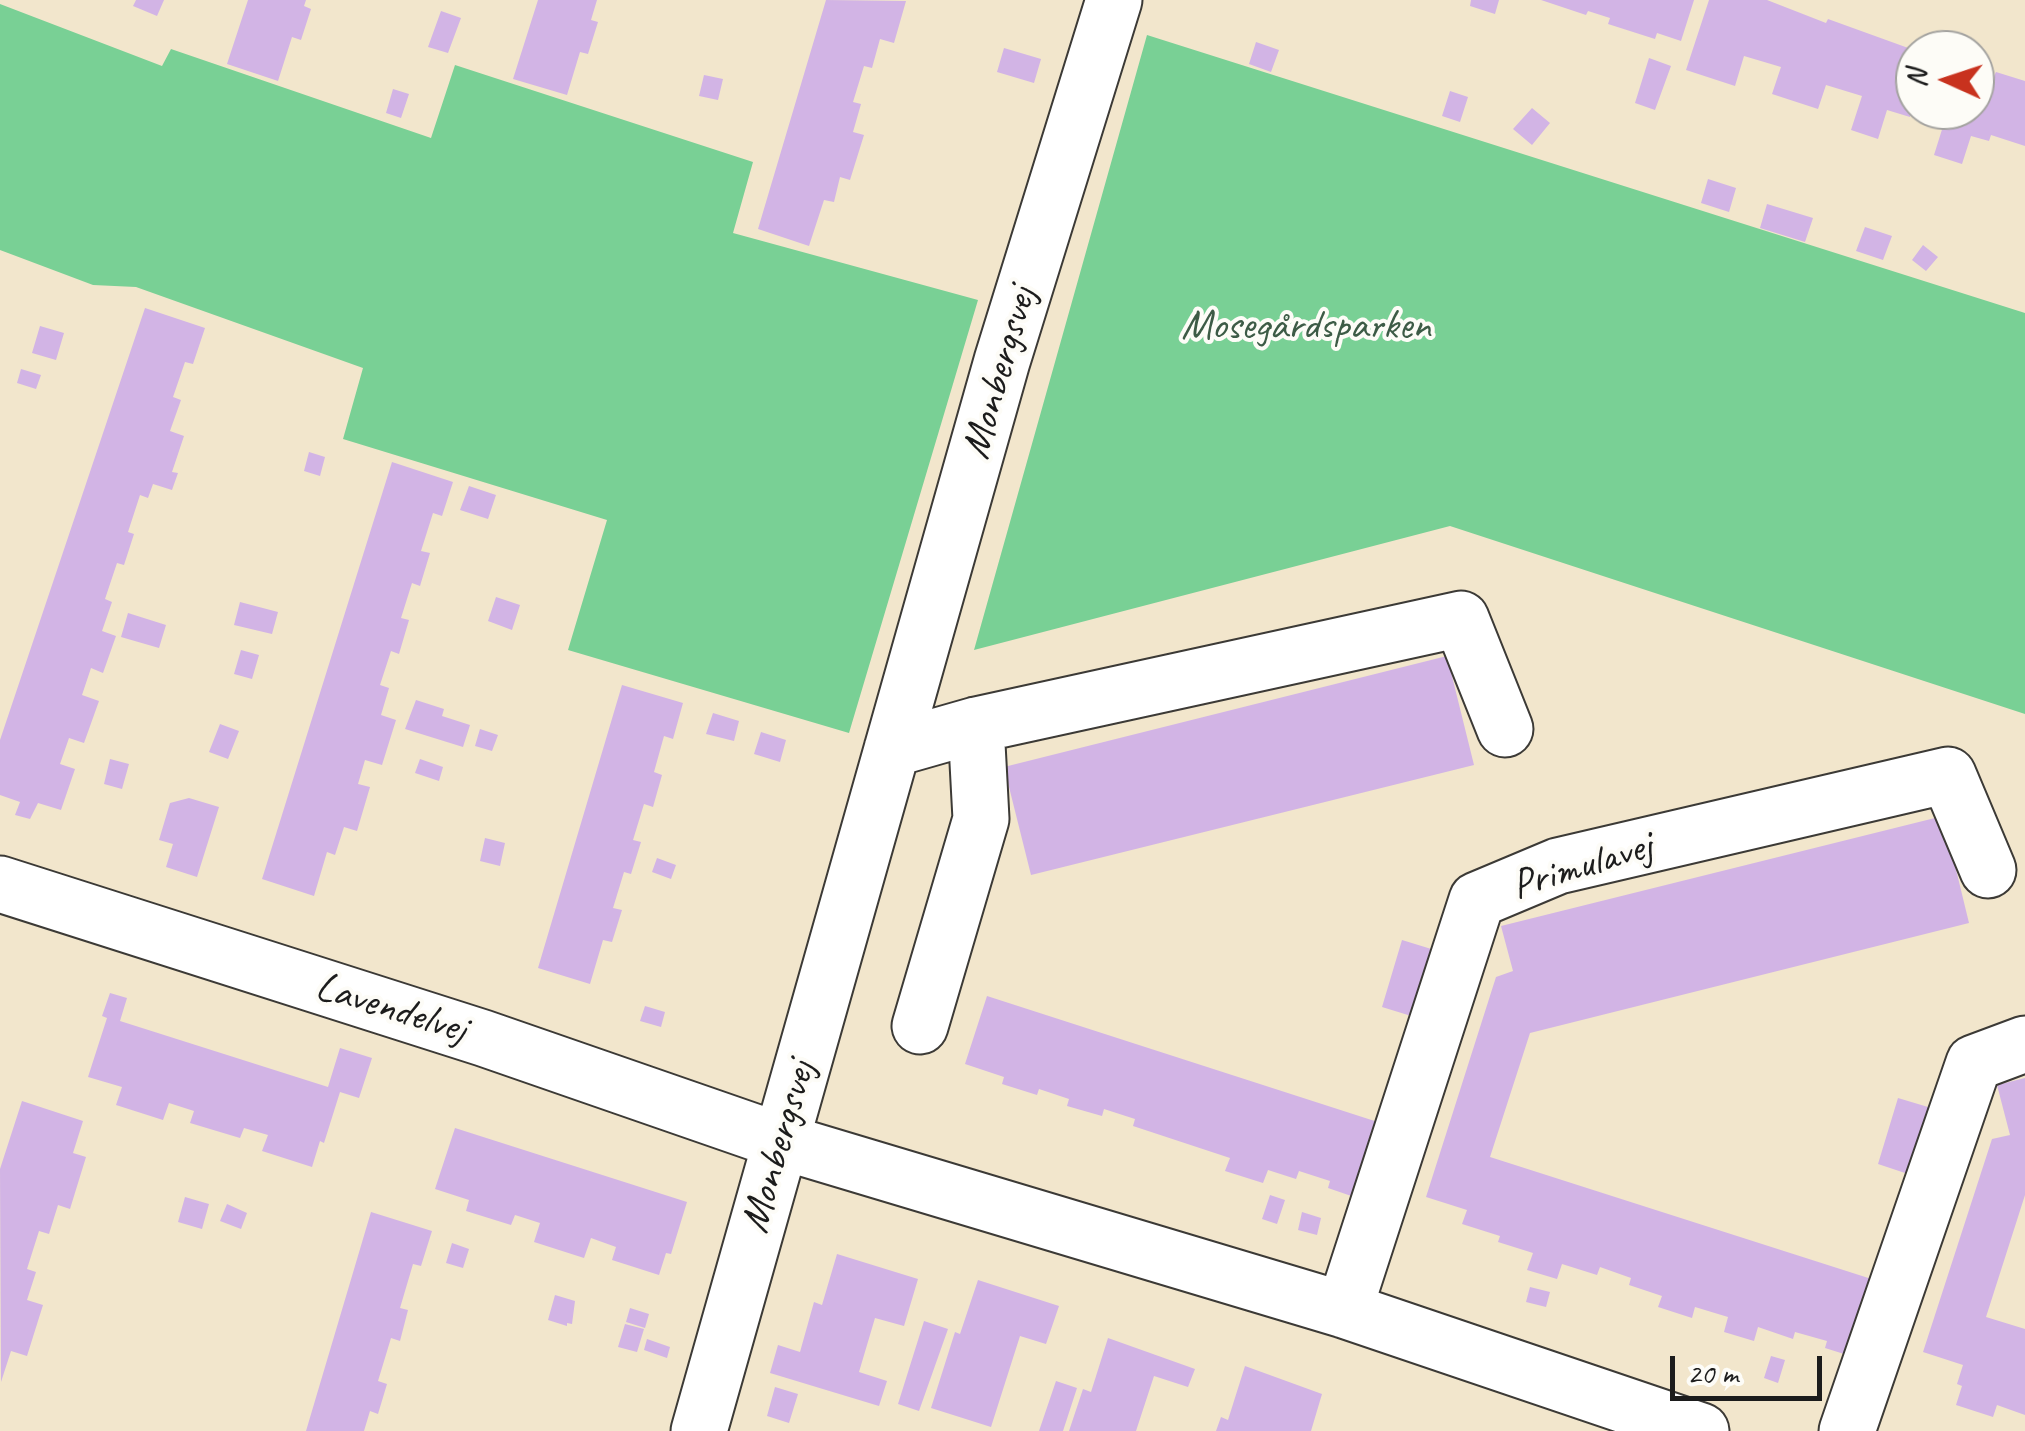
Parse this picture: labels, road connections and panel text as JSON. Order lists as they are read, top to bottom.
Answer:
{
  "streets": {
    "street": ["Monbergsvej", "Primulavej", "Lavendelvej"]
  },
  "crossings": [
    ["Monbergsvej", "Lavendelvej"]
  ],
  "parks": ["Mosegårdsparken"],
  "scale_bar": "20 m",
  "north": "left"
}
